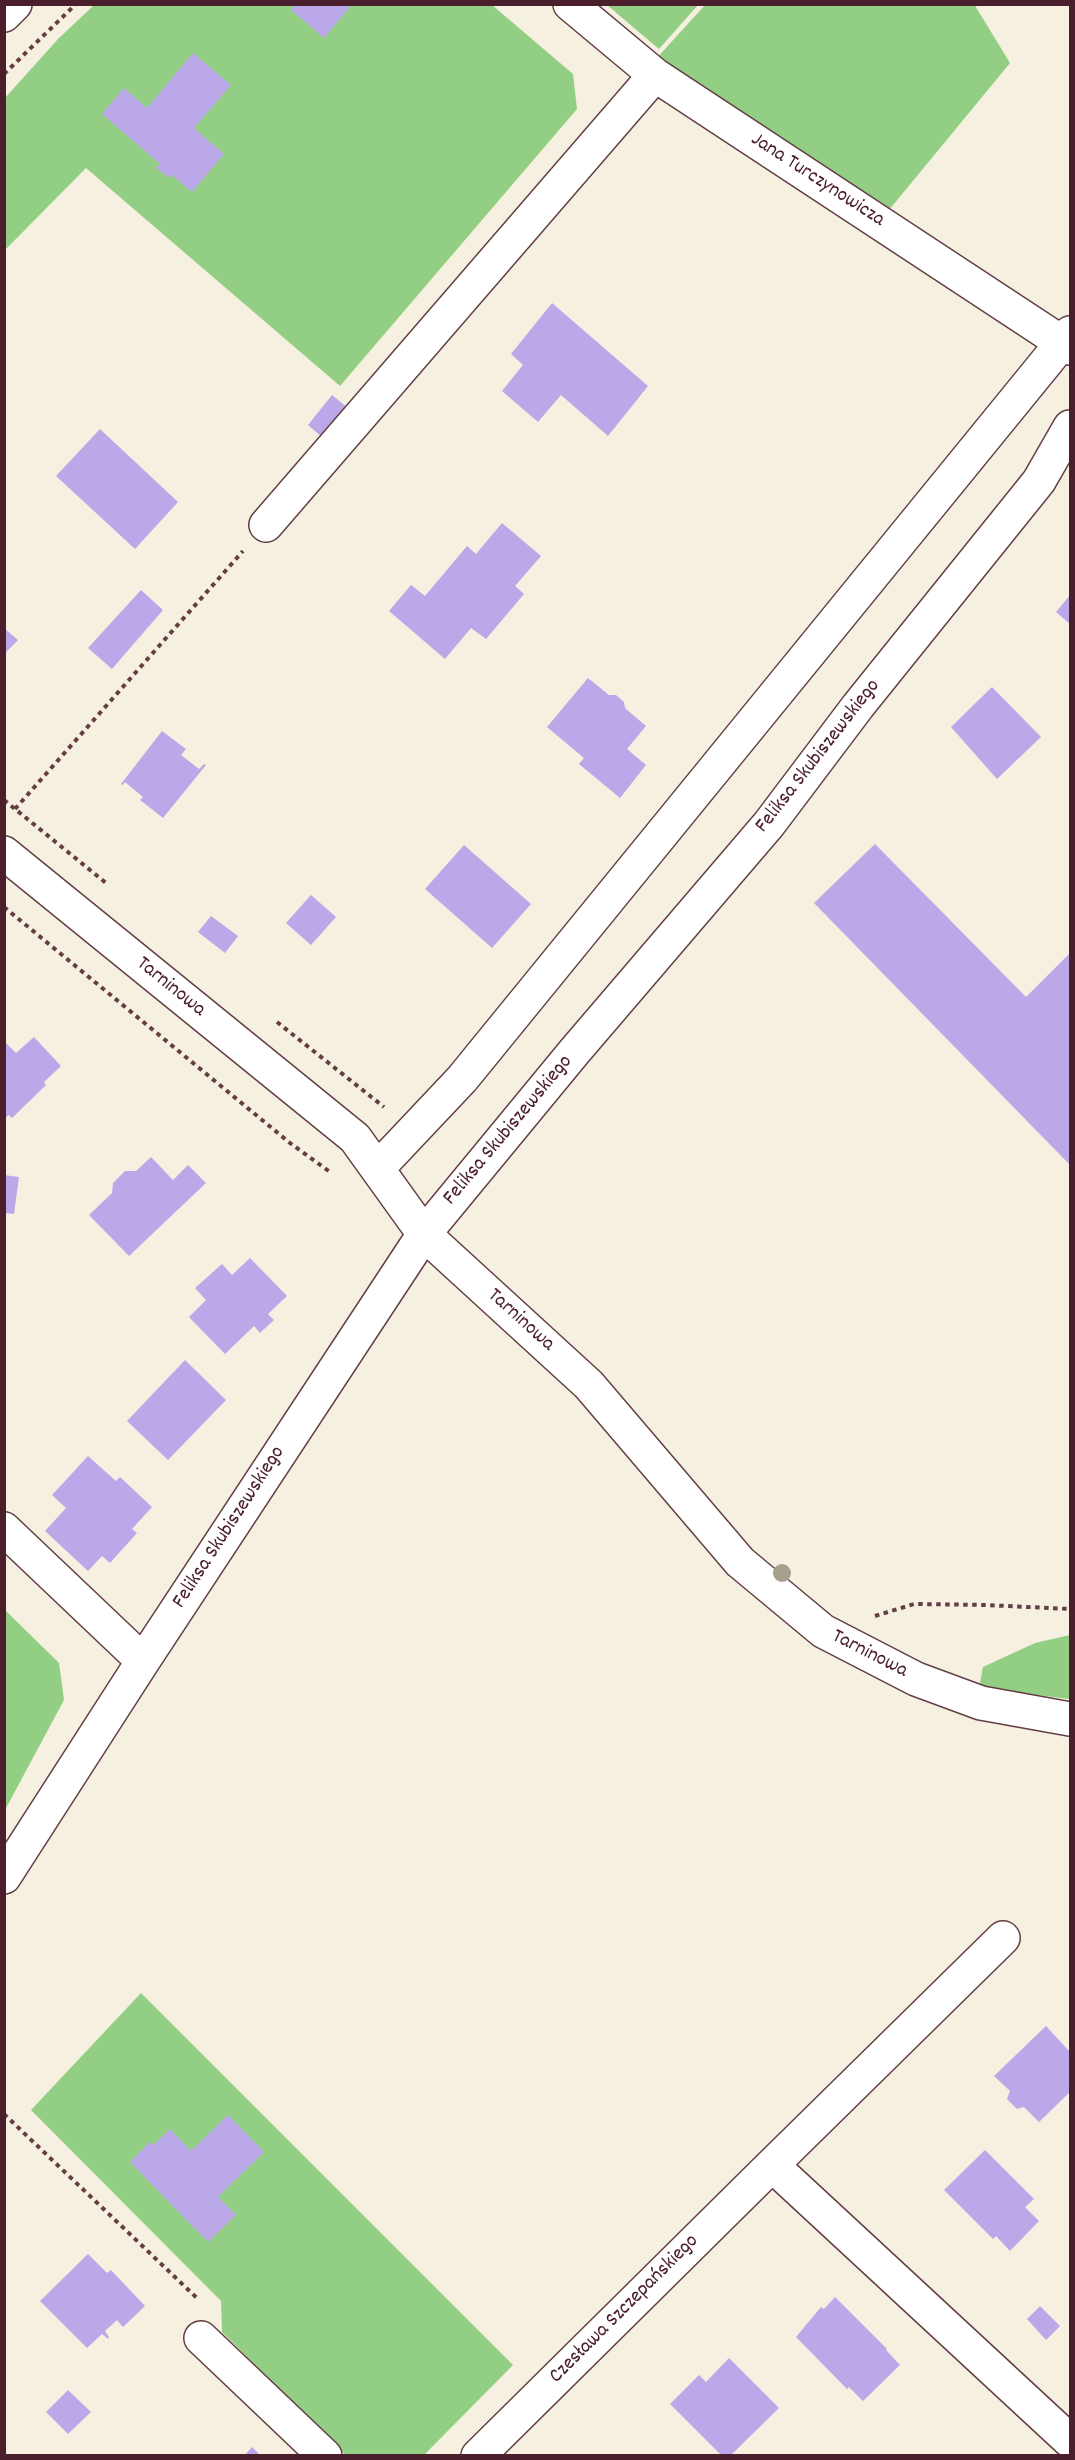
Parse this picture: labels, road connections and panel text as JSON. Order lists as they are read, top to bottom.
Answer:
{
  "streets": {
    "street": [
      "Jana Turczynowicza",
      "Feliksa Skubiszewskiego",
      "Tarninowa",
      "Czesława Szczepańskiego"
    ]
  },
  "crossings": [
    ["Feliksa Skubiszewskiego", "Tarninowa"]
  ]
}
